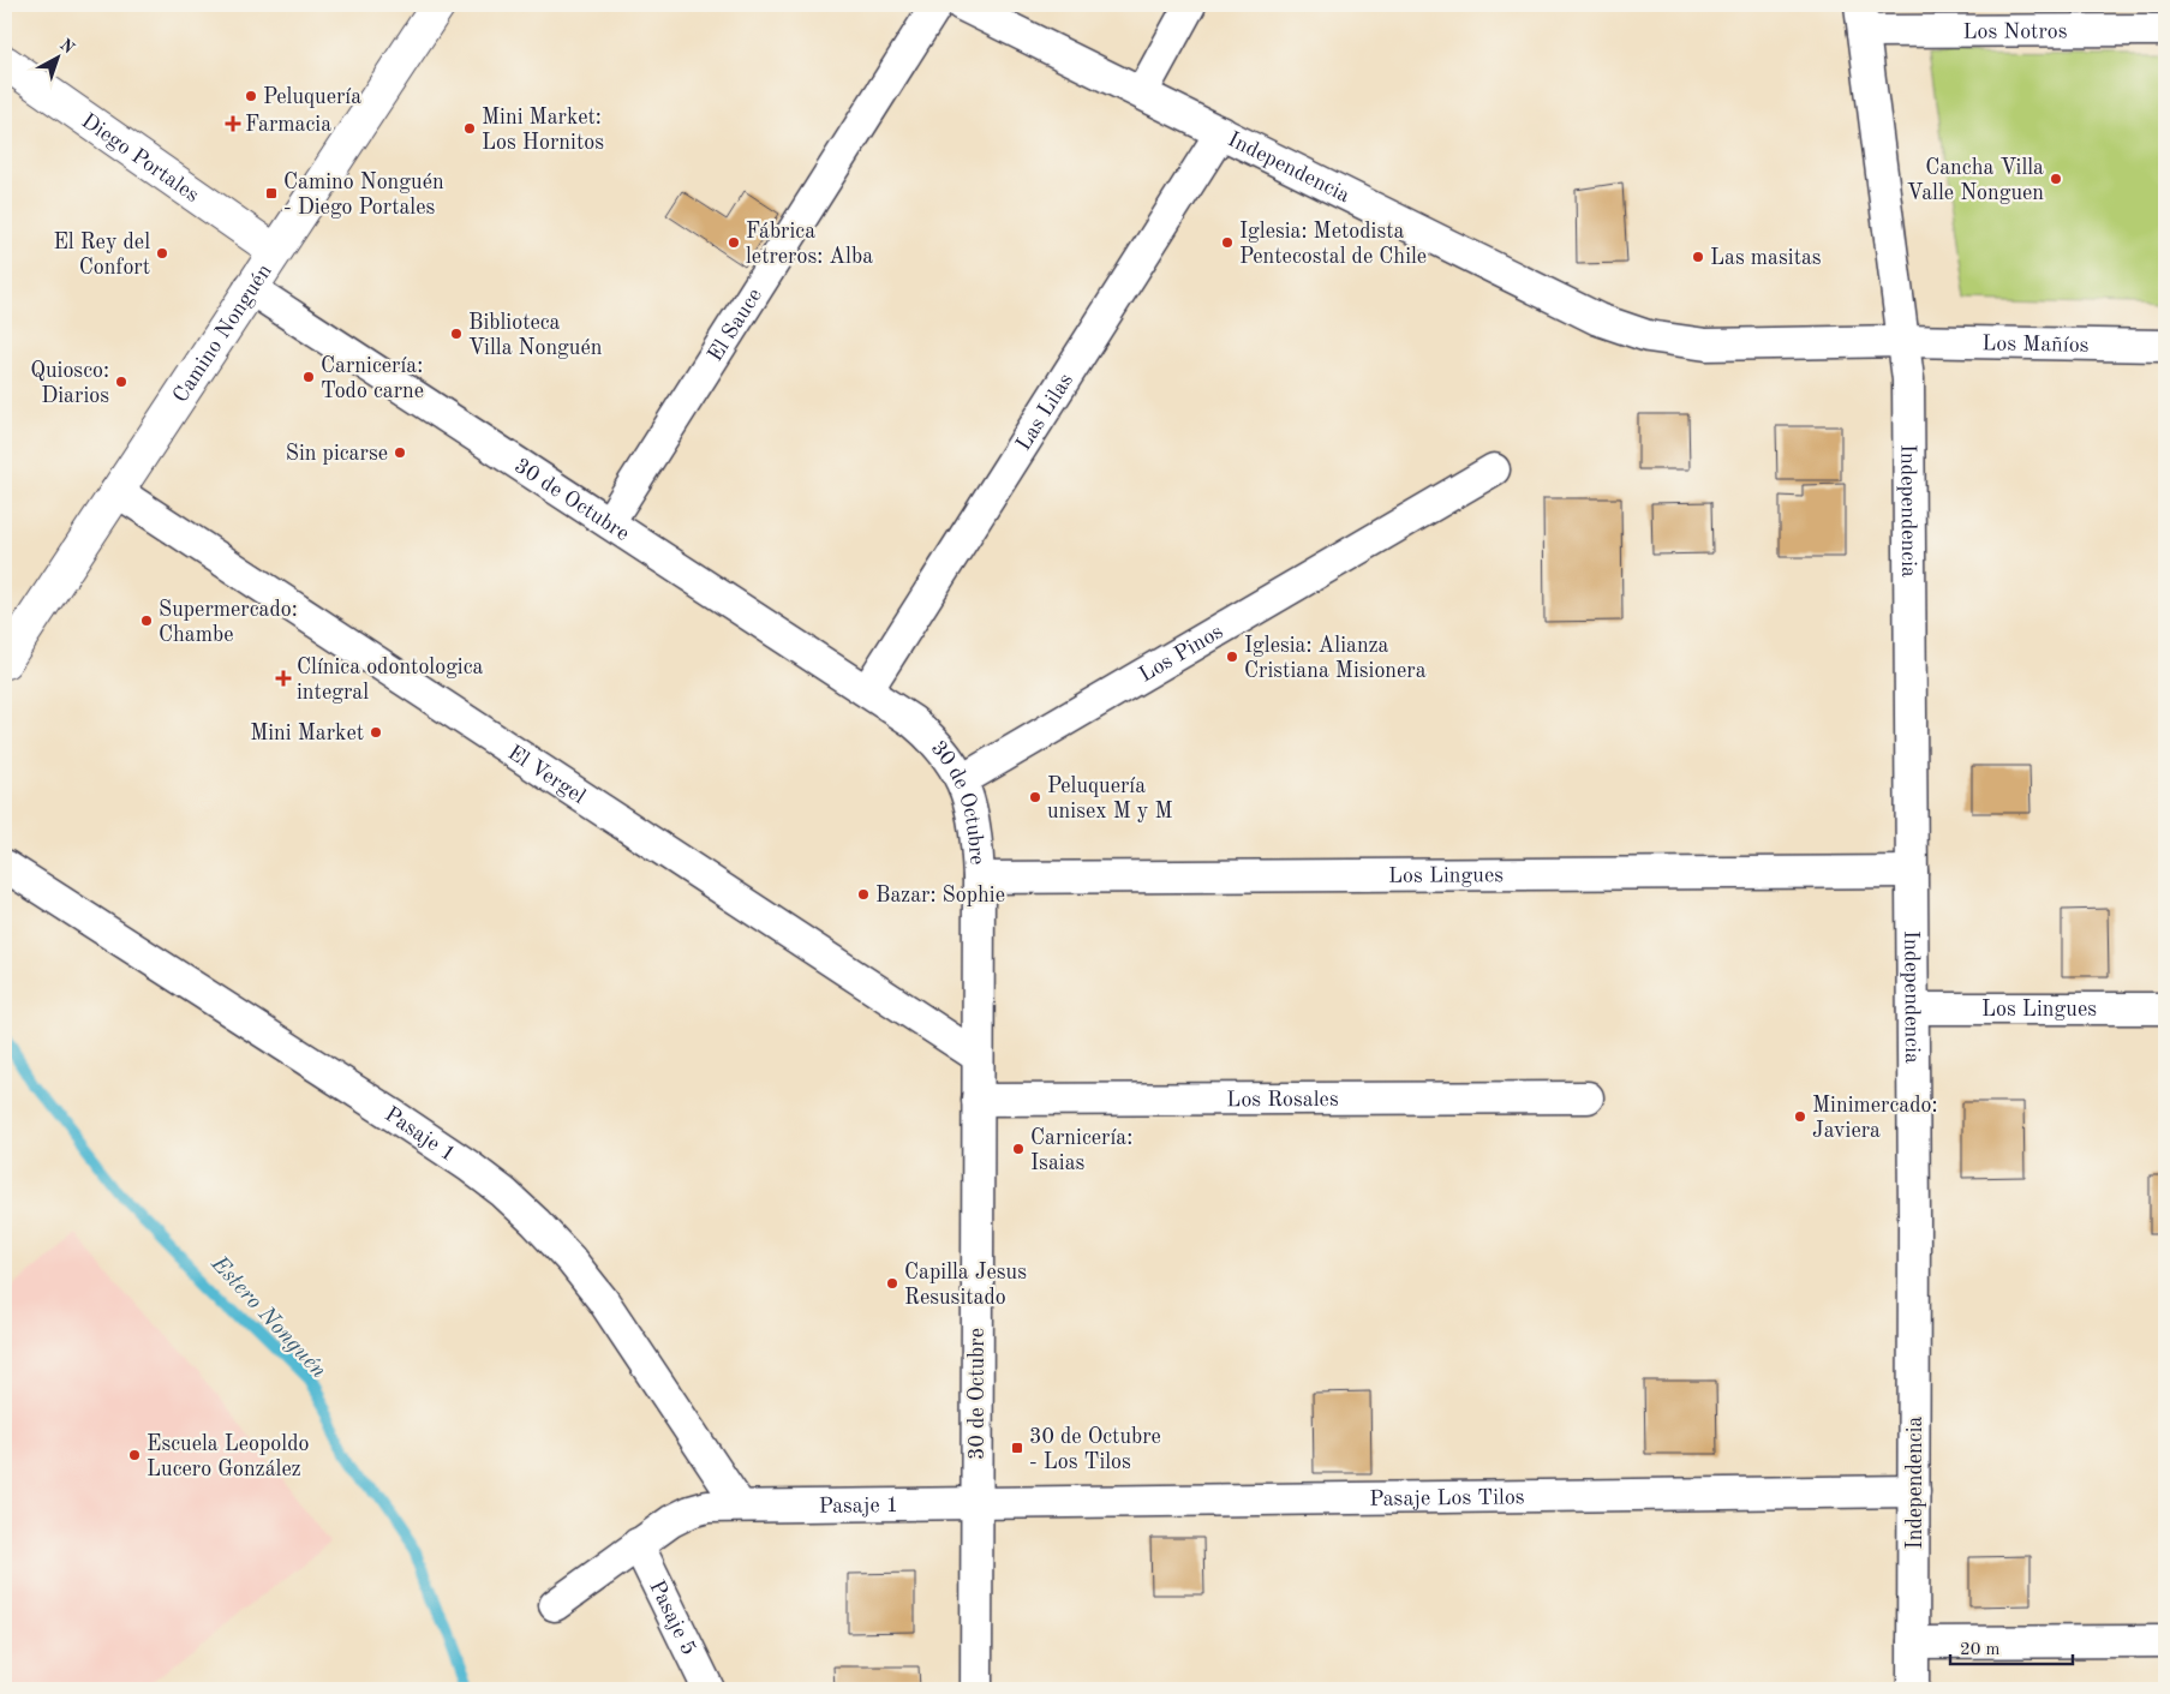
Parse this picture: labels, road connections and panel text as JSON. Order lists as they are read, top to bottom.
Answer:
{
  "streets": {
    "main road": ["Diego Portales", "Camino Nonguén"],
    "street": [
      "Los Notros",
      "Independencia",
      "El Sauce",
      "Los Mañíos",
      "Las Lilas",
      "30 de Octubre",
      "Los Pinos",
      "El Vergel",
      "Los Lingues",
      "Los Rosales",
      "Pasaje 1",
      "Pasaje Los Tilos",
      "Pasaje 5"
    ]
  },
  "crossings": [
    ["Los Notros", "Independencia"],
    ["Diego Portales", "Camino Nonguén"],
    ["Independencia", "Los Mañíos"],
    ["Independencia", "Las Lilas"],
    ["Independencia", "Los Lingues"],
    ["Independencia", "Pasaje Los Tilos"],
    ["El Sauce", "30 de Octubre"],
    ["Camino Nonguén", "30 de Octubre"],
    ["Camino Nonguén", "El Vergel"],
    ["Las Lilas", "30 de Octubre"],
    ["30 de Octubre", "Los Pinos"],
    ["30 de Octubre", "El Vergel"],
    ["30 de Octubre", "Los Lingues"],
    ["30 de Octubre", "Los Rosales"],
    ["30 de Octubre", "Pasaje 1"],
    ["30 de Octubre", "Pasaje Los Tilos"],
    ["Pasaje 1", "Pasaje Los Tilos"],
    ["Pasaje 1", "Pasaje 5"]
  ],
  "water": ["Estero Nonguén"],
  "places": {
    "other": [
      "Peluquería",
      "Mini Market: Los Hornitos",
      "Cancha Villa Valle Nonguen",
      "Fábrica letreros: Alba",
      "Iglesia: Metodista Pentecostal de Chile",
      "El Rey del Confort",
      "Las masitas",
      "Biblioteca Villa Nonguén",
      "Carnicería: Todo carne",
      "Quiosco: Diarios",
      "Sin picarse",
      "Supermercado: Chambe",
      "Iglesia: Alianza Cristiana Misionera",
      "Mini Market",
      "Peluquería unisex M y M",
      "Bazar: Sophie",
      "Minimercado: Javiera",
      "Carnicería: Isaias",
      "Capilla Jesus Resusitado",
      "Escuela Leopoldo Lucero González"
    ],
    "health": ["Farmacia", "Clínica odontologica integral"],
    "transit": ["Camino Nonguén - Diego Portales", "30 de Octubre - Los Tilos"]
  },
  "scale_bar": "20 m",
  "north": "top right"
}
